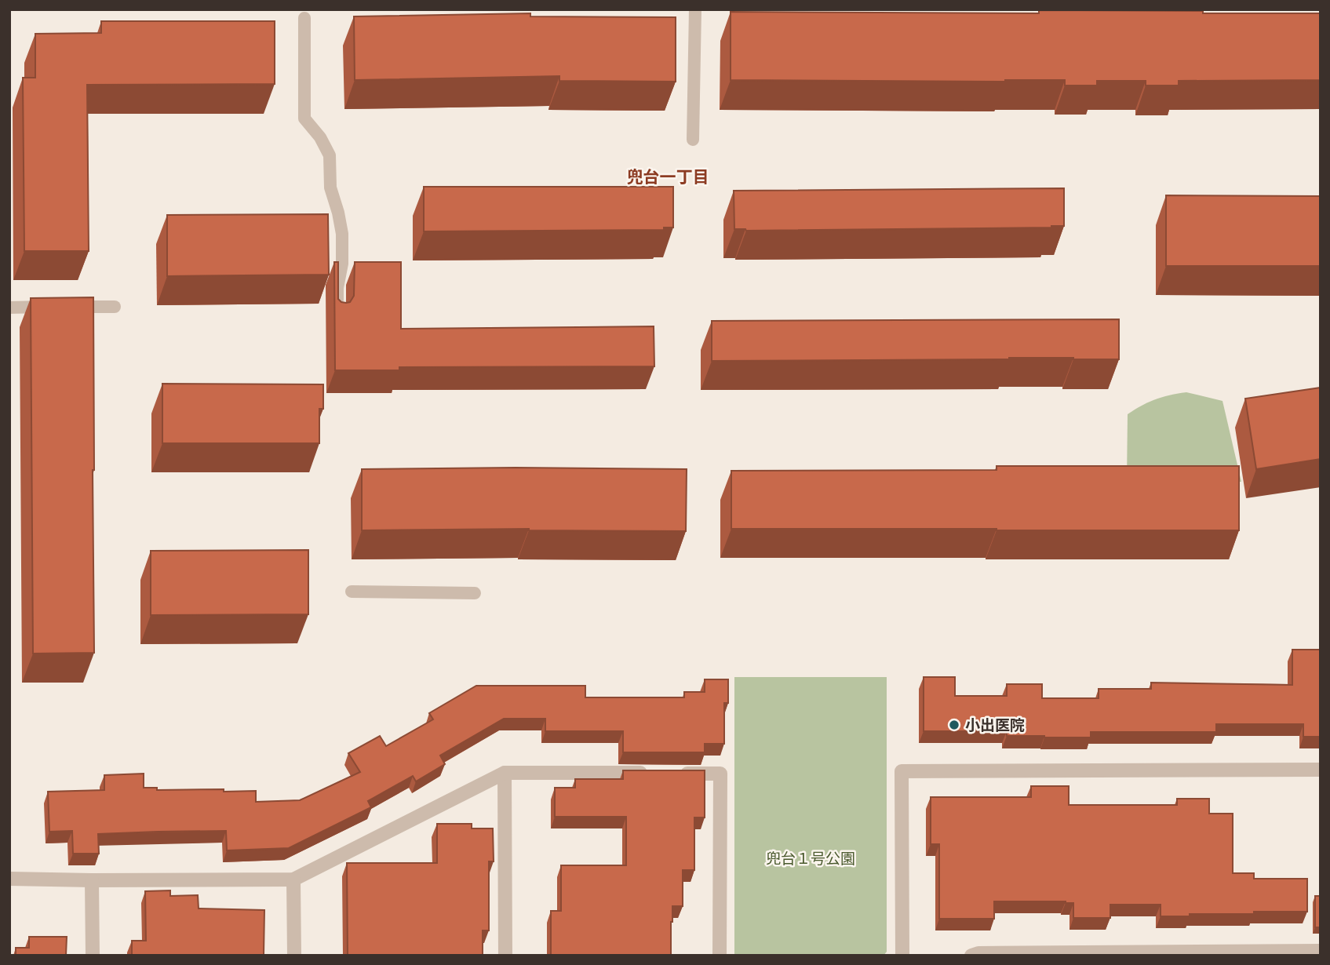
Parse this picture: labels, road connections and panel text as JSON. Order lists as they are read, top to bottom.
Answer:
{
  "districts": ["兜台一丁目"],
  "parks": ["兜台１号公園"],
  "places": ["小出医院"]
}
